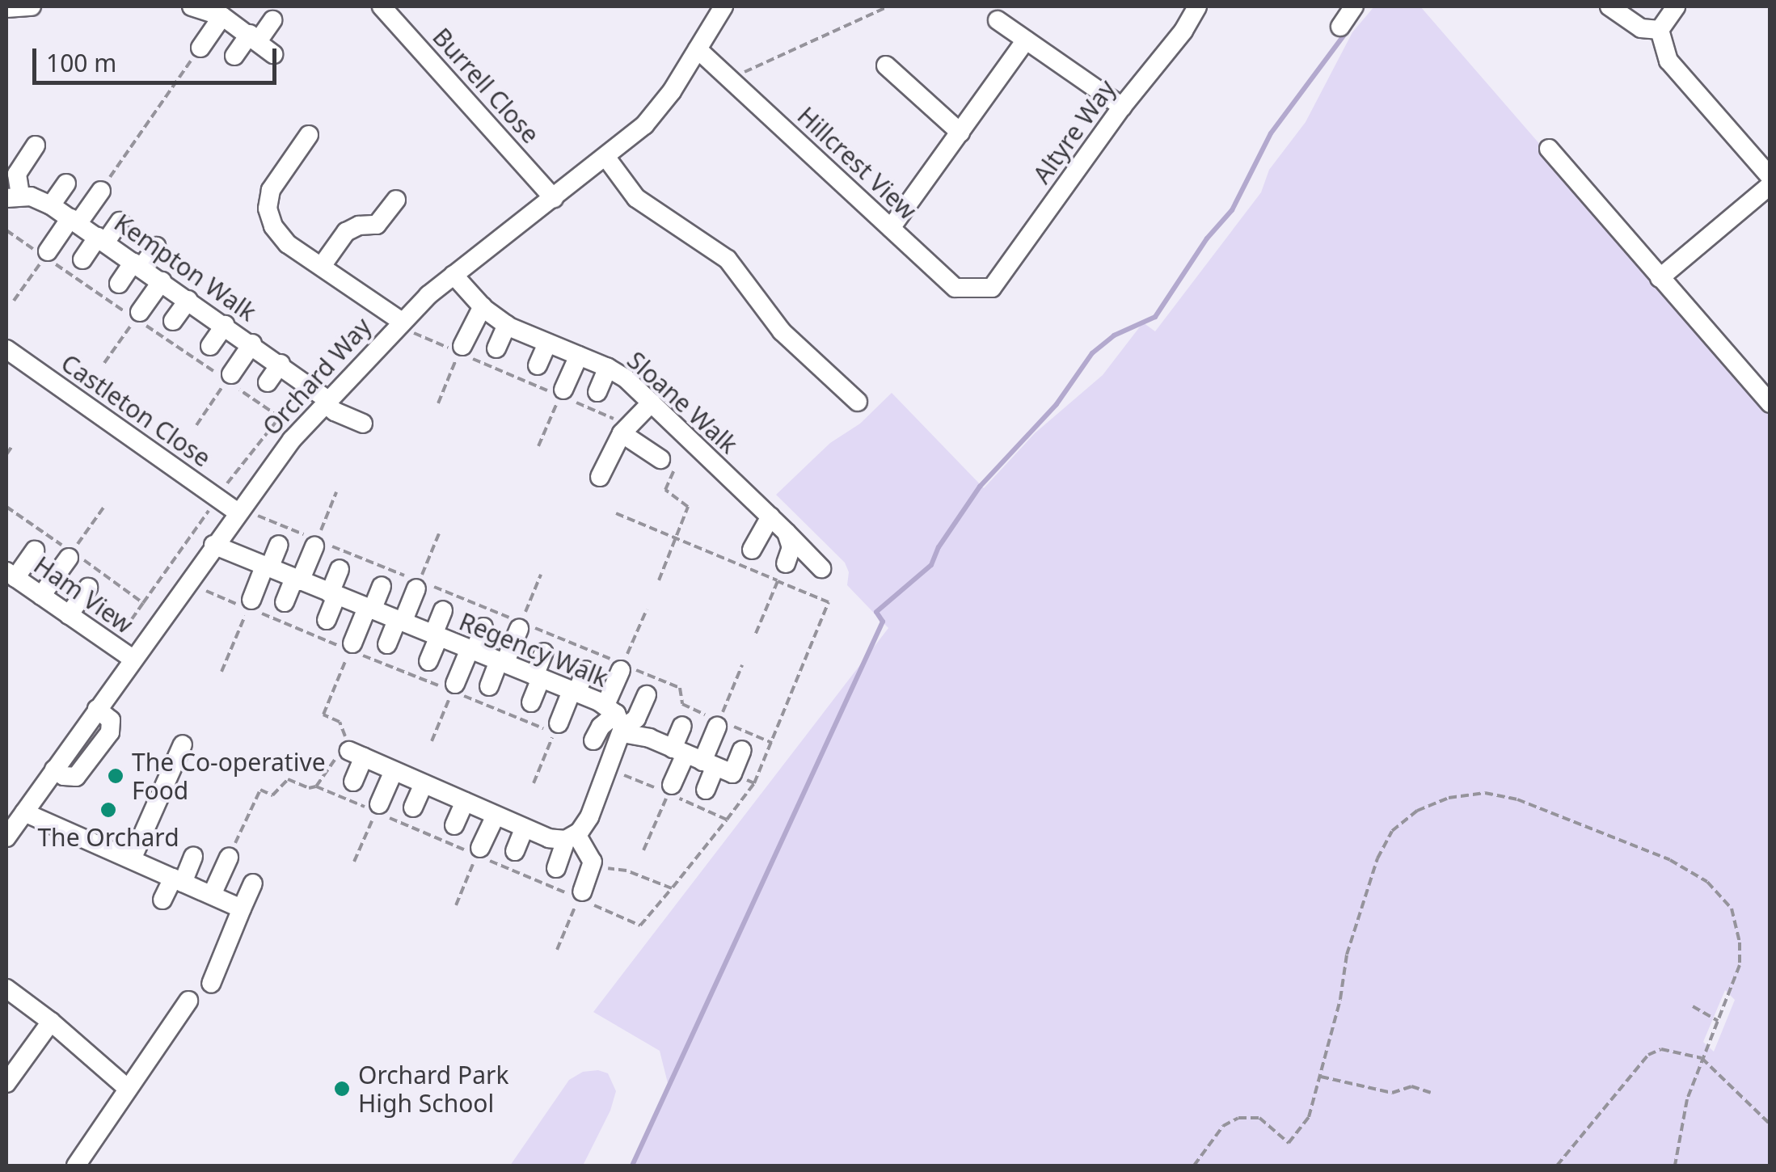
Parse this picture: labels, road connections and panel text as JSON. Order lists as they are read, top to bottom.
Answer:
{
  "streets": {
    "street": [
      "Burrell Close",
      "Altyre Way",
      "Hillcrest View",
      "Kempton Walk",
      "Orchard Way",
      "Sloane Walk",
      "Castleton Close",
      "Ham View",
      "Regency Walk"
    ]
  },
  "crossings": [
    ["Burrell Close", "Orchard Way"],
    ["Altyre Way", "Hillcrest View"],
    ["Hillcrest View", "Orchard Way"],
    ["Kempton Walk", "Orchard Way"],
    ["Orchard Way", "Sloane Walk"],
    ["Orchard Way", "Castleton Close"],
    ["Orchard Way", "Ham View"],
    ["Orchard Way", "Regency Walk"]
  ],
  "places": ["The Co-operative Food", "The Orchard", "Orchard Park High School"],
  "scale_bar": "100 m"
}
